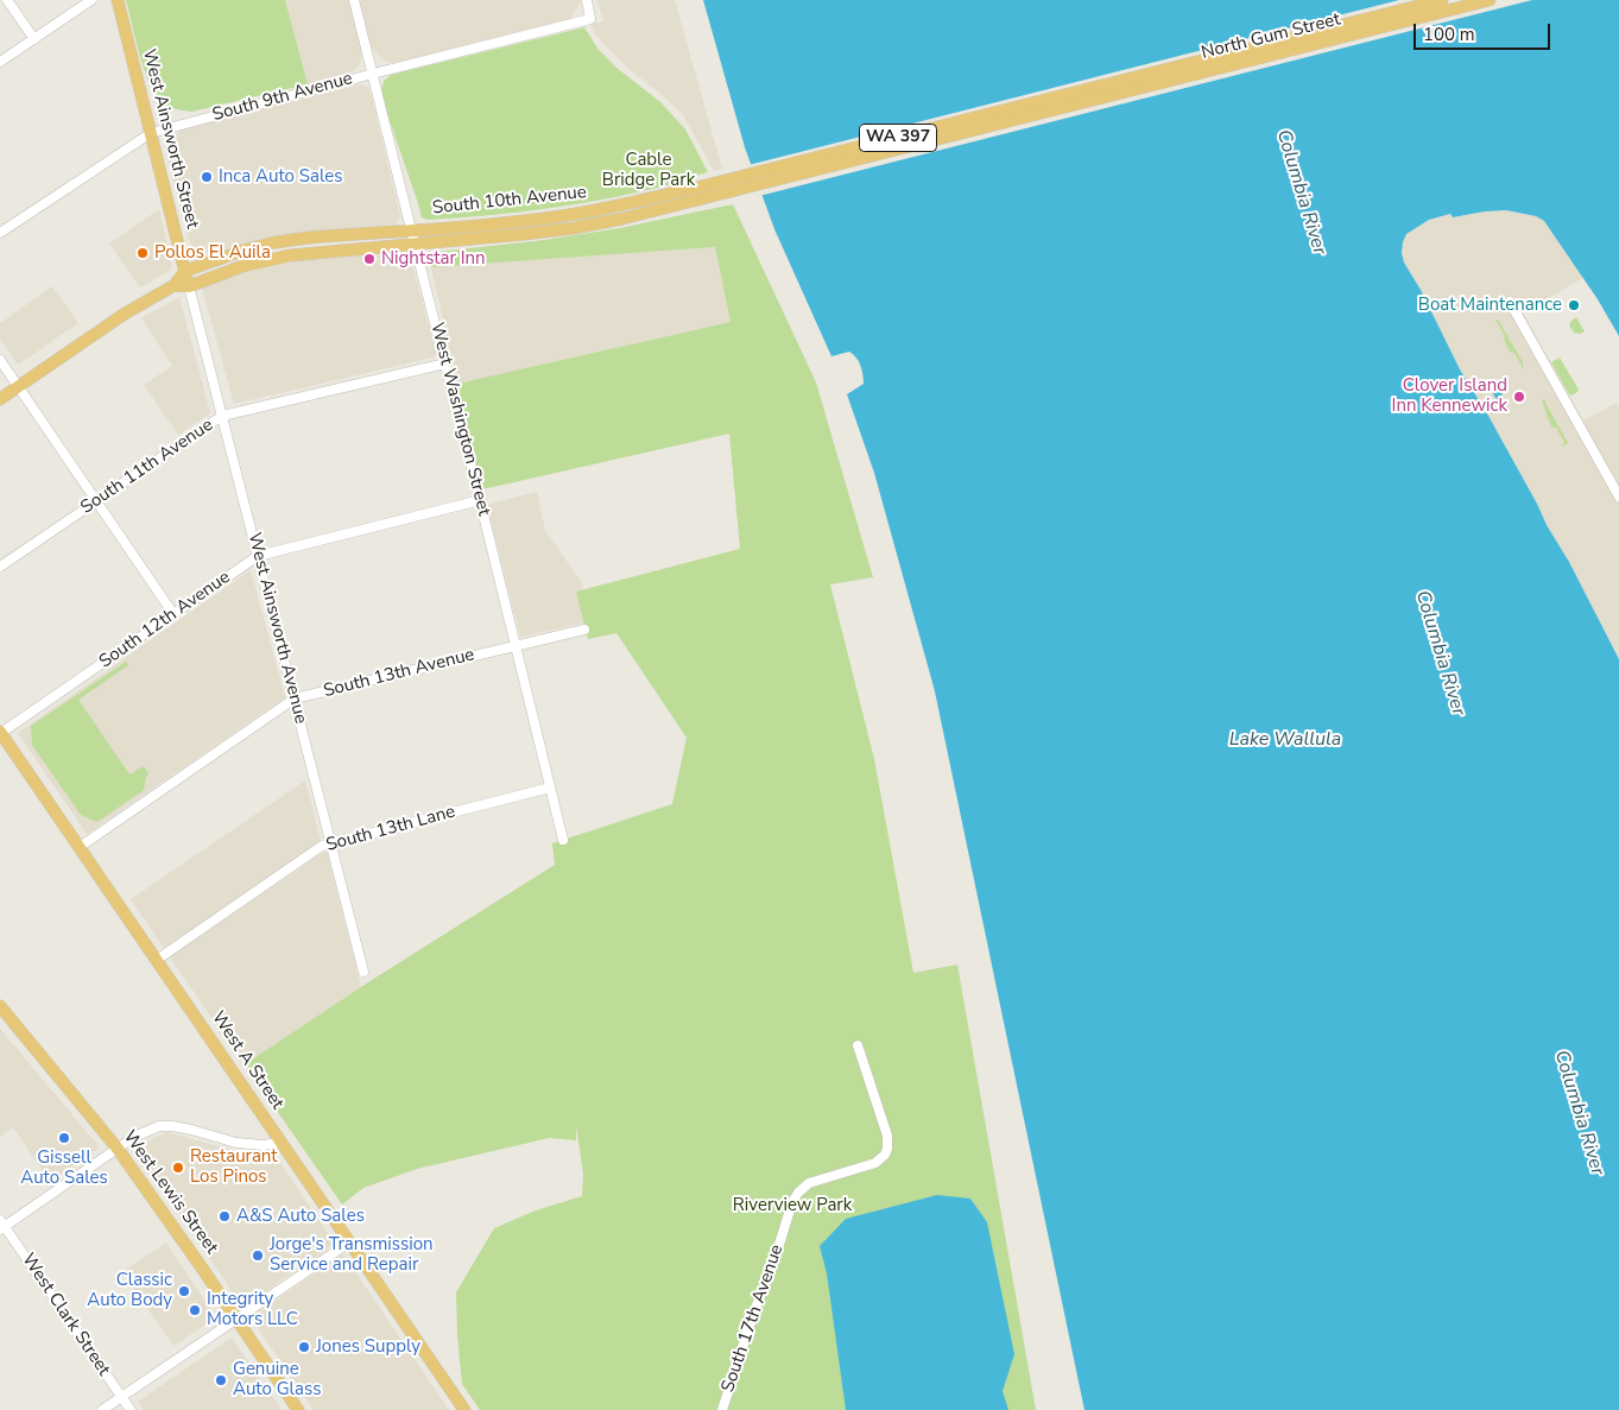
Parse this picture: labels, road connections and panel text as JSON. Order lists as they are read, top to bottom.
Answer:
{
  "streets": {
    "main road": [
      "North Gum Street",
      "WA 397",
      "West Ainsworth Street",
      "South 10th Avenue",
      "West A Street",
      "West Lewis Street"
    ],
    "street": [
      "South 9th Avenue",
      "West Washington Street",
      "South 11th Avenue",
      "South 12th Avenue",
      "West Ainsworth Avenue",
      "South 13th Avenue",
      "South 13th Lane",
      "West Clark Street",
      "South 17th Avenue"
    ]
  },
  "crossings": [
    ["North Gum Street", "South 10th Avenue"],
    ["South 9th Avenue", "West Ainsworth Street"],
    ["South 9th Avenue", "West Washington Street"],
    ["West Ainsworth Street", "South 10th Avenue"],
    ["West Ainsworth Street", "West Ainsworth Avenue"],
    ["South 10th Avenue", "West Washington Street"],
    ["South 10th Avenue", "West Ainsworth Avenue"],
    ["West Washington Street", "South 11th Avenue"],
    ["West Washington Street", "South 12th Avenue"],
    ["West Washington Street", "South 13th Avenue"],
    ["West Washington Street", "South 13th Lane"],
    ["South 11th Avenue", "West Ainsworth Avenue"],
    ["South 12th Avenue", "West Ainsworth Avenue"],
    ["South 12th Avenue", "West A Street"],
    ["West Ainsworth Avenue", "South 13th Avenue"],
    ["West Ainsworth Avenue", "South 13th Lane"],
    ["South 13th Avenue", "West A Street"],
    ["South 13th Lane", "West A Street"]
  ],
  "water": ["Columbia River", "Lake Wallula"],
  "parks": ["Cable Bridge Park", "Riverview Park"],
  "places": [
    "Inca Auto Sales",
    "Pollos El Auila",
    "Nightstar Inn",
    "Boat Maintenance",
    "Clover Island Inn Kennewick",
    "Gissell Auto Sales",
    "Restaurant Los Pinos",
    "A&S Auto Sales",
    "Jorge's Transmission Service and Repair",
    "Classic Auto Body",
    "Integrity Motors LLC",
    "Jones Supply",
    "Genuine Auto Glass"
  ],
  "scale_bar": "100 m"
}
